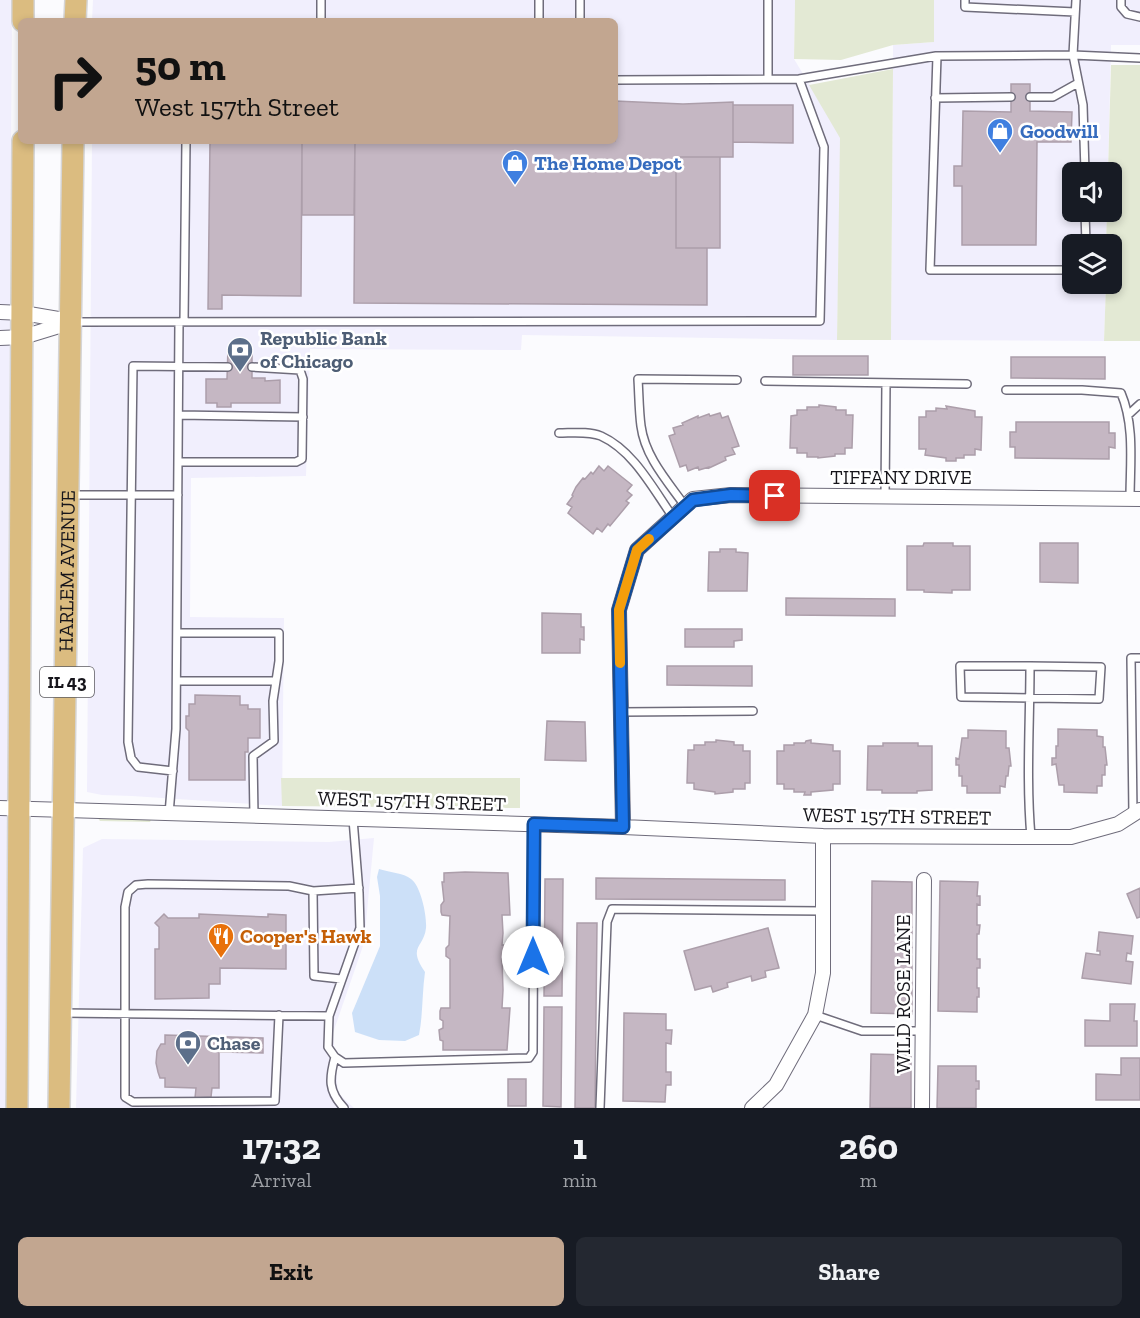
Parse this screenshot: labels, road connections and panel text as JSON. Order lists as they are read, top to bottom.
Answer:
{
  "streets": {
    "main road": ["HARLEM AVENUE", "IL 43"],
    "street": ["TIFFANY DRIVE", "WEST 157TH STREET", "WILD ROSE LANE"]
  },
  "crossings": [
    ["TIFFANY DRIVE", "WEST 157TH STREET"],
    ["HARLEM AVENUE", "WEST 157TH STREET"],
    ["IL 43", "WEST 157TH STREET"]
  ],
  "places": {
    "shop": ["Goodwill", "The Home Depot"],
    "bank": ["Republic Bank of Chicago", "Chase"],
    "restaurant": ["Cooper's Hawk"]
  },
  "page": {
    "turn": ["50 m", "West 157th Street"],
    "eta": [
      "17:32",
      "Arrival",
      "1",
      "min",
      "260",
      "m"
    ],
    "buttons": ["Exit", "Share"]
  }
}
